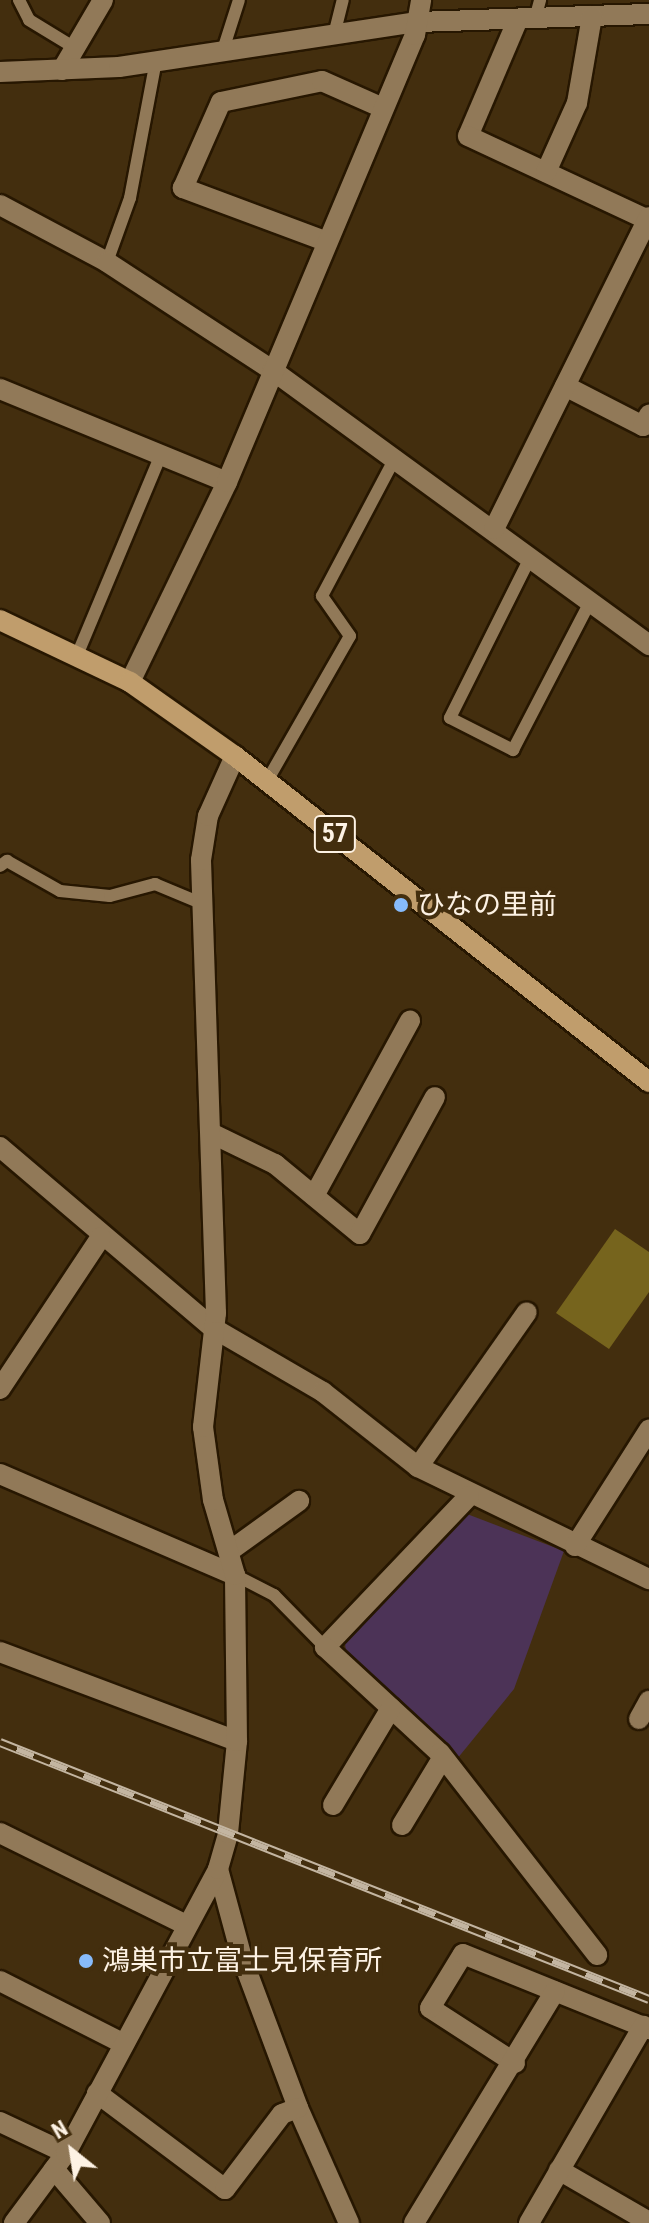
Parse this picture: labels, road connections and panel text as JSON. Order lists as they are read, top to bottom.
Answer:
{
  "streets": {
    "main road": ["57"]
  },
  "places": ["ひなの里前", "鴻巣市立富士見保育所"],
  "north": "top left"
}
